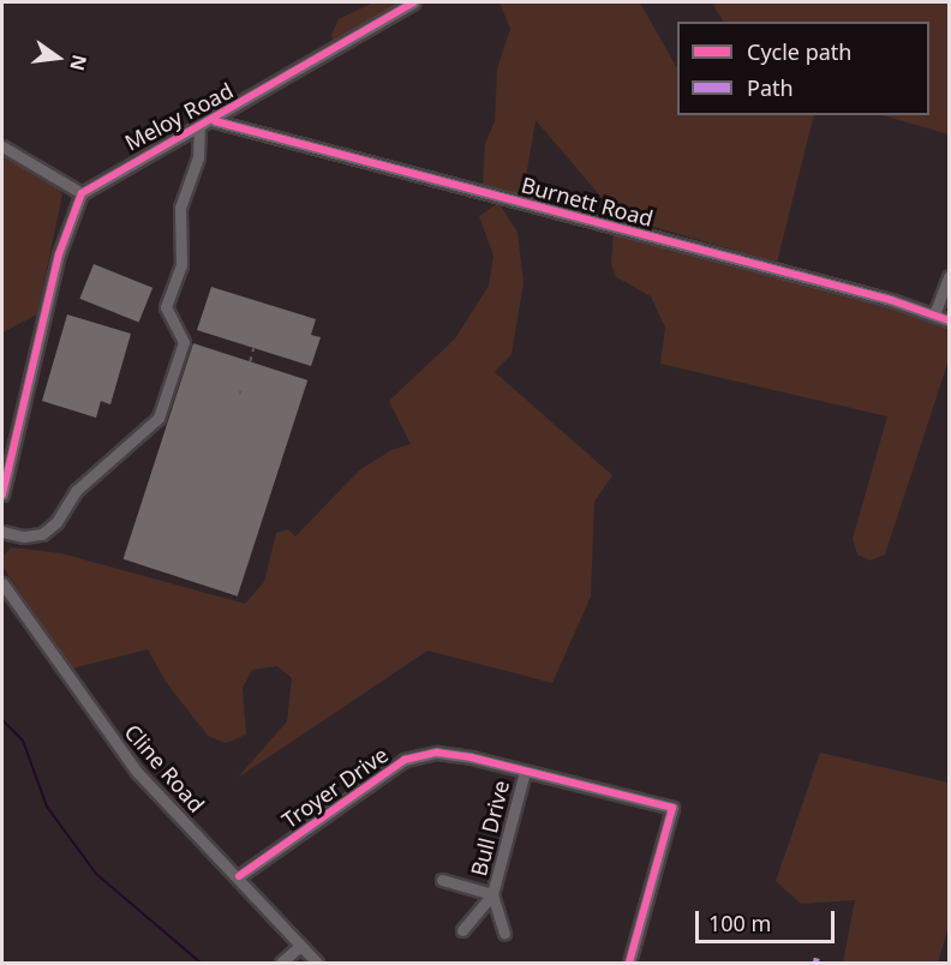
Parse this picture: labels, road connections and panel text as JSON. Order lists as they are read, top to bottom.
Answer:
{
  "streets": {
    "street": [
      "Meloy Road",
      "Burnett Road",
      "Cline Road",
      "Troyer Drive",
      "Bull Drive"
    ]
  },
  "crossings": [
    ["Meloy Road", "Burnett Road"],
    ["Cline Road", "Troyer Drive"],
    ["Troyer Drive", "Bull Drive"]
  ],
  "legend": ["Cycle path", "Path"],
  "scale_bar": "100 m",
  "north": "right"
}
